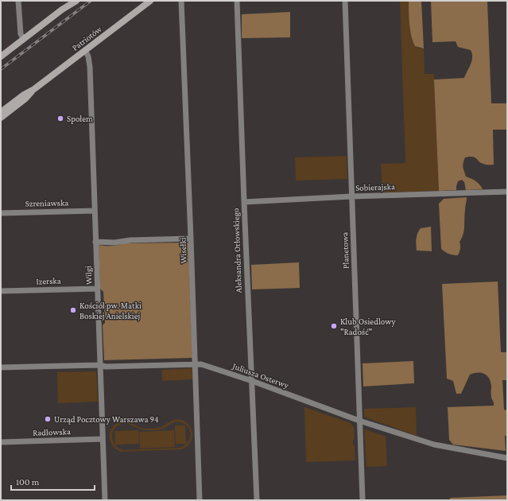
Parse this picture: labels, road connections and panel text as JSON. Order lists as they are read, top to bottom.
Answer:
{
  "streets": {
    "main road": ["Patriotów"],
    "street": [
      "Sobierajska",
      "Szreniawska",
      "Wisełki",
      "Aleksandra Orłowskiego",
      "Planetowa",
      "Wilgi",
      "Izerska",
      "Juliusza Osterwy",
      "Radłowska"
    ]
  },
  "crossings": [
    ["Patriotów", "Wilgi"],
    ["Sobierajska", "Aleksandra Orłowskiego"],
    ["Sobierajska", "Planetowa"],
    ["Szreniawska", "Wilgi"],
    ["Wisełki", "Juliusza Osterwy"],
    ["Aleksandra Orłowskiego", "Juliusza Osterwy"],
    ["Planetowa", "Juliusza Osterwy"],
    ["Wilgi", "Izerska"],
    ["Wilgi", "Juliusza Osterwy"],
    ["Wilgi", "Radłowska"]
  ],
  "places": [
    "Społem",
    "Kościół pw. Matki Boskiej Anielskiej",
    "Klub Osiedlowy \"Radość\"",
    "Urząd Pocztowy Warszawa 94"
  ],
  "scale_bar": "100 m"
}
